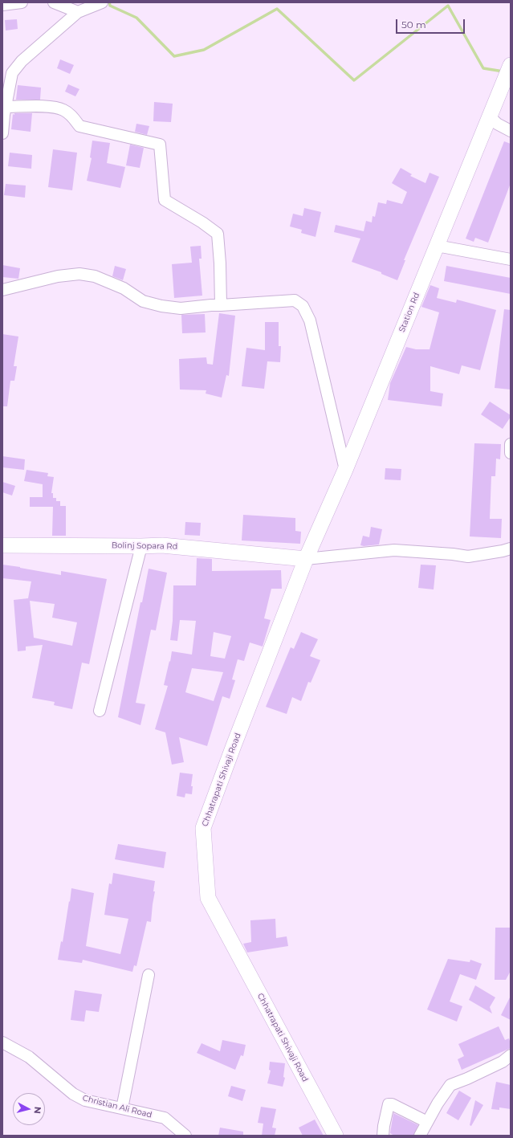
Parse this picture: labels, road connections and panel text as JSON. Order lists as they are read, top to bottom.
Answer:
{
  "streets": {
    "main road": ["Station Rd", "Bolinj Sopara Rd", "Chhatrapati Shivaji Road"],
    "street": ["Christian Ali Road"]
  },
  "crossings": [
    ["Station Rd", "Bolinj Sopara Rd"],
    ["Station Rd", "Chhatrapati Shivaji Road"],
    ["Bolinj Sopara Rd", "Chhatrapati Shivaji Road"]
  ],
  "scale_bar": "50 m",
  "north": "right"
}
